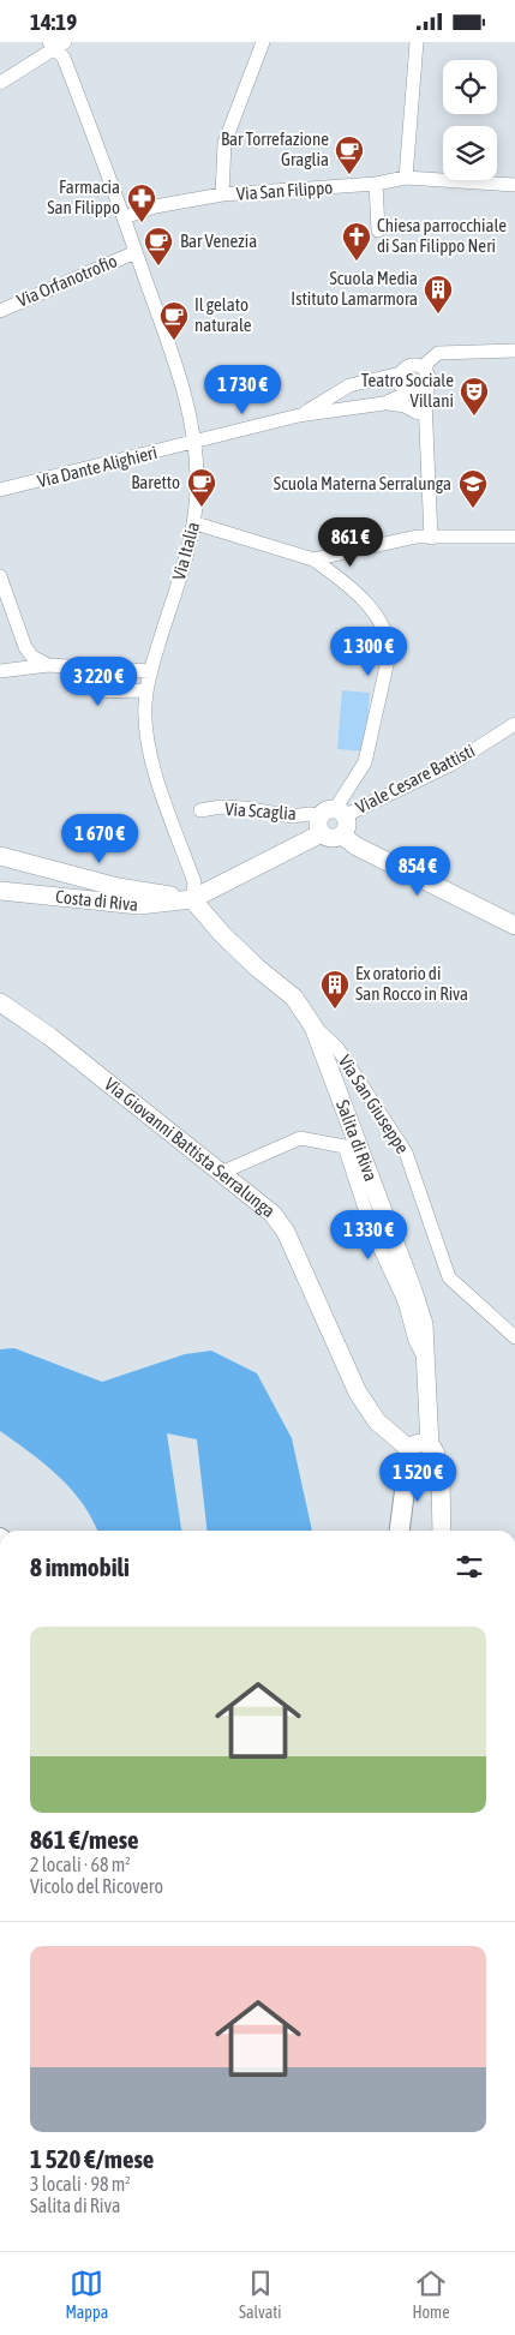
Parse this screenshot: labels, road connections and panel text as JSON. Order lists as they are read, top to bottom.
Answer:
{
  "streets": {
    "street": [
      "Via San Filippo",
      "Via Orfanotrofio",
      "Via Dante Alighieri",
      "Via Italia",
      "Viale Cesare Battisti",
      "Via Scaglia",
      "Costa di Riva",
      "Via San Giuseppe",
      "Salita di Riva",
      "Via Giovanni Battista Serralunga"
    ]
  },
  "crossings": [
    ["Via San Filippo", "Via Italia"],
    ["Via Orfanotrofio", "Via Italia"],
    ["Via Dante Alighieri", "Via Italia"],
    ["Via Italia", "Costa di Riva"],
    ["Viale Cesare Battisti", "Via Scaglia"],
    ["Via San Giuseppe", "Salita di Riva"],
    ["Salita di Riva", "Via Giovanni Battista Serralunga"]
  ],
  "places": {
    "cafe": [
      "Bar Torrefazione Graglia",
      "Bar Venezia",
      "Il gelato naturale",
      "Baretto"
    ],
    "pharmacy": ["Farmacia San Filippo"],
    "church": ["Chiesa parrocchiale di San Filippo Neri"],
    "building": ["Scuola Media Istituto Lamarmora", "Ex oratorio di San Rocco in Riva"],
    "theatre": ["Teatro Sociale Villani"],
    "school or university": ["Scuola Materna Serralunga"]
  },
  "page": {
    "status": "14:19",
    "price": [
      "1 730 €",
      "861 €",
      "1 300 €",
      "3 220 €",
      "1 670 €",
      "854 €",
      "1 330 €",
      "1 520 €"
    ],
    "heading": "8 immobili",
    "list": [
      {
        "name": "861 €/mese",
        "note": "2 locali · 68 m² · Vicolo del Ricovero"
      },
      {
        "name": "1 520 €/mese",
        "note": "3 locali · 98 m² · Salita di Riva"
      }
    ],
    "tabs": ["Mappa", "Salvati", "Home"]
  }
}
